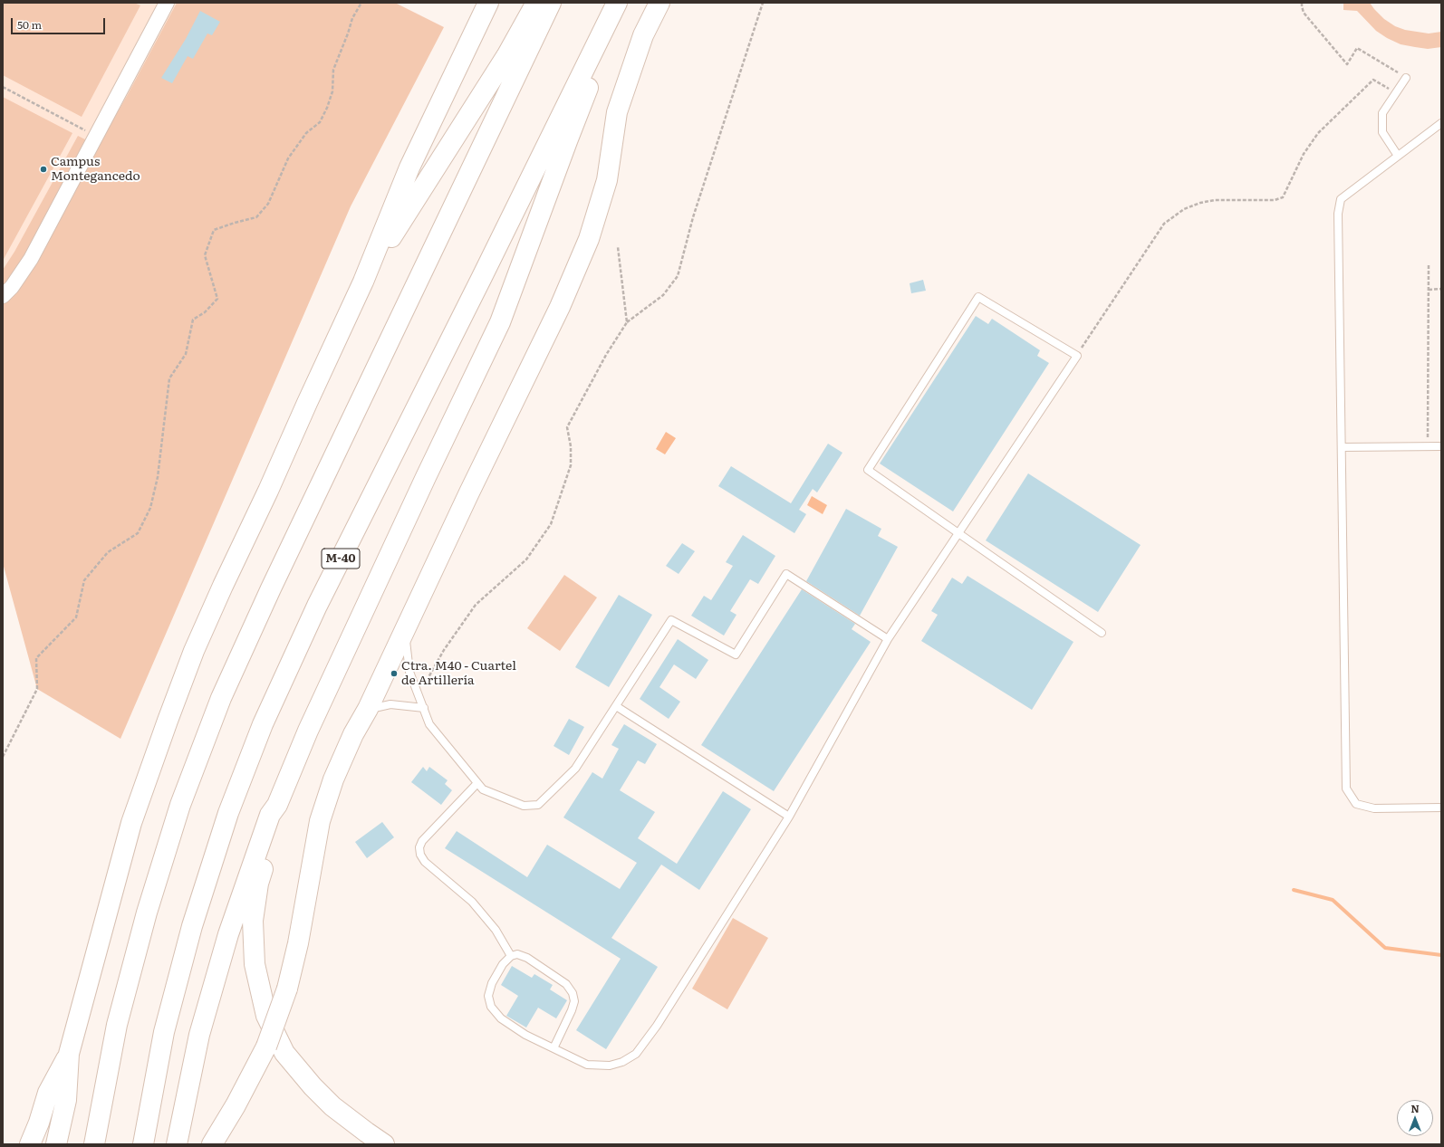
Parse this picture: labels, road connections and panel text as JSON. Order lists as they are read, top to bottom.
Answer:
{
  "streets": {
    "highway": ["M-40"]
  },
  "places": ["Campus Montegancedo", "Ctra. M40 - Cuartel de Artillería"],
  "scale_bar": "50 m",
  "north": "top"
}
